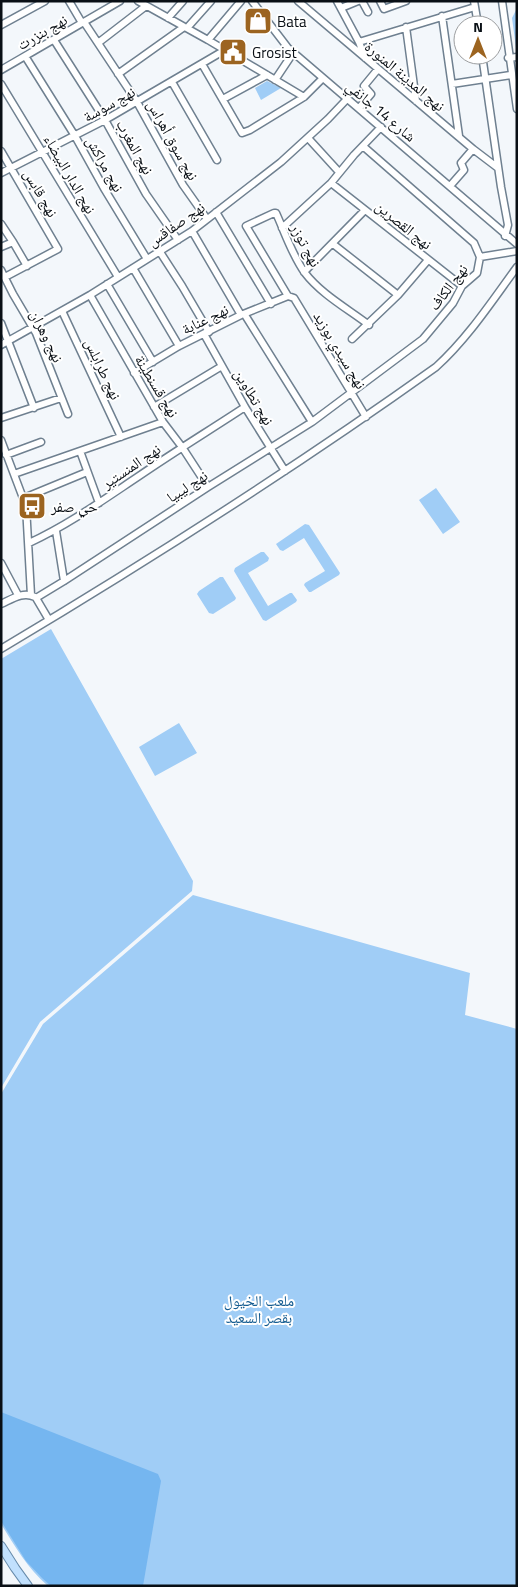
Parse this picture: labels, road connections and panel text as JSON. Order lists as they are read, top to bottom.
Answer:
{
  "streets": {
    "street": [
      "نهج بنزرت",
      "نهج المدينة المنورة",
      "نهج سوسة",
      "شارع 14 جانفي",
      "نهج سوق أهراس",
      "نهج المغرب",
      "نهج مراكش",
      "نهج الدار البيضاء",
      "نهج قابس",
      "نهج صفاقس",
      "نهج القصرين",
      "نهج توزر",
      "نهج الكاف",
      "نهج عنابة",
      "نهج وهران",
      "نهج سيدي بوزيد",
      "نهج طرابلس",
      "نهج قسنطينة",
      "نهج تطاوين",
      "نهج المنستير",
      "نهج ليبيا"
    ]
  },
  "crossings": [
    ["نهج بنزرت", "نهج سوق أهراس"],
    ["نهج بنزرت", "نهج المغرب"],
    ["نهج بنزرت", "نهج مراكش"],
    ["نهج سوسة", "نهج سوق أهراس"],
    ["نهج سوسة", "نهج المغرب"],
    ["نهج سوسة", "نهج مراكش"],
    ["نهج سوسة", "نهج الدار البيضاء"],
    ["نهج سوسة", "نهج قابس"],
    ["شارع 14 جانفي", "نهج صفاقس"],
    ["نهج سوق أهراس", "نهج صفاقس"],
    ["نهج المغرب", "نهج صفاقس"],
    ["نهج مراكش", "نهج صفاقس"],
    ["نهج الدار البيضاء", "نهج صفاقس"],
    ["نهج صفاقس", "نهج وهران"],
    ["نهج صفاقس", "نهج طرابلس"],
    ["نهج صفاقس", "نهج قسنطينة"],
    ["نهج صفاقس", "نهج تطاوين"],
    ["نهج القصرين", "نهج الكاف"],
    ["نهج توزر", "نهج سيدي بوزيد"],
    ["نهج الكاف", "نهج سيدي بوزيد"],
    ["نهج الكاف", "نهج ليبيا"],
    ["نهج عنابة", "نهج سيدي بوزيد"],
    ["نهج عنابة", "نهج قسنطينة"],
    ["نهج عنابة", "نهج تطاوين"],
    ["نهج سيدي بوزيد", "نهج ليبيا"],
    ["نهج قسنطينة", "نهج المنستير"],
    ["نهج قسنطينة", "نهج ليبيا"],
    ["نهج تطاوين", "نهج المنستير"],
    ["نهج تطاوين", "نهج ليبيا"]
  ],
  "parks": ["ملعب الخيول بقصر السعيد"],
  "places": {
    "shop": ["Bata"],
    "public building": ["Grosist"],
    "bus stop": ["حي صفر"]
  },
  "north": "top"
}
